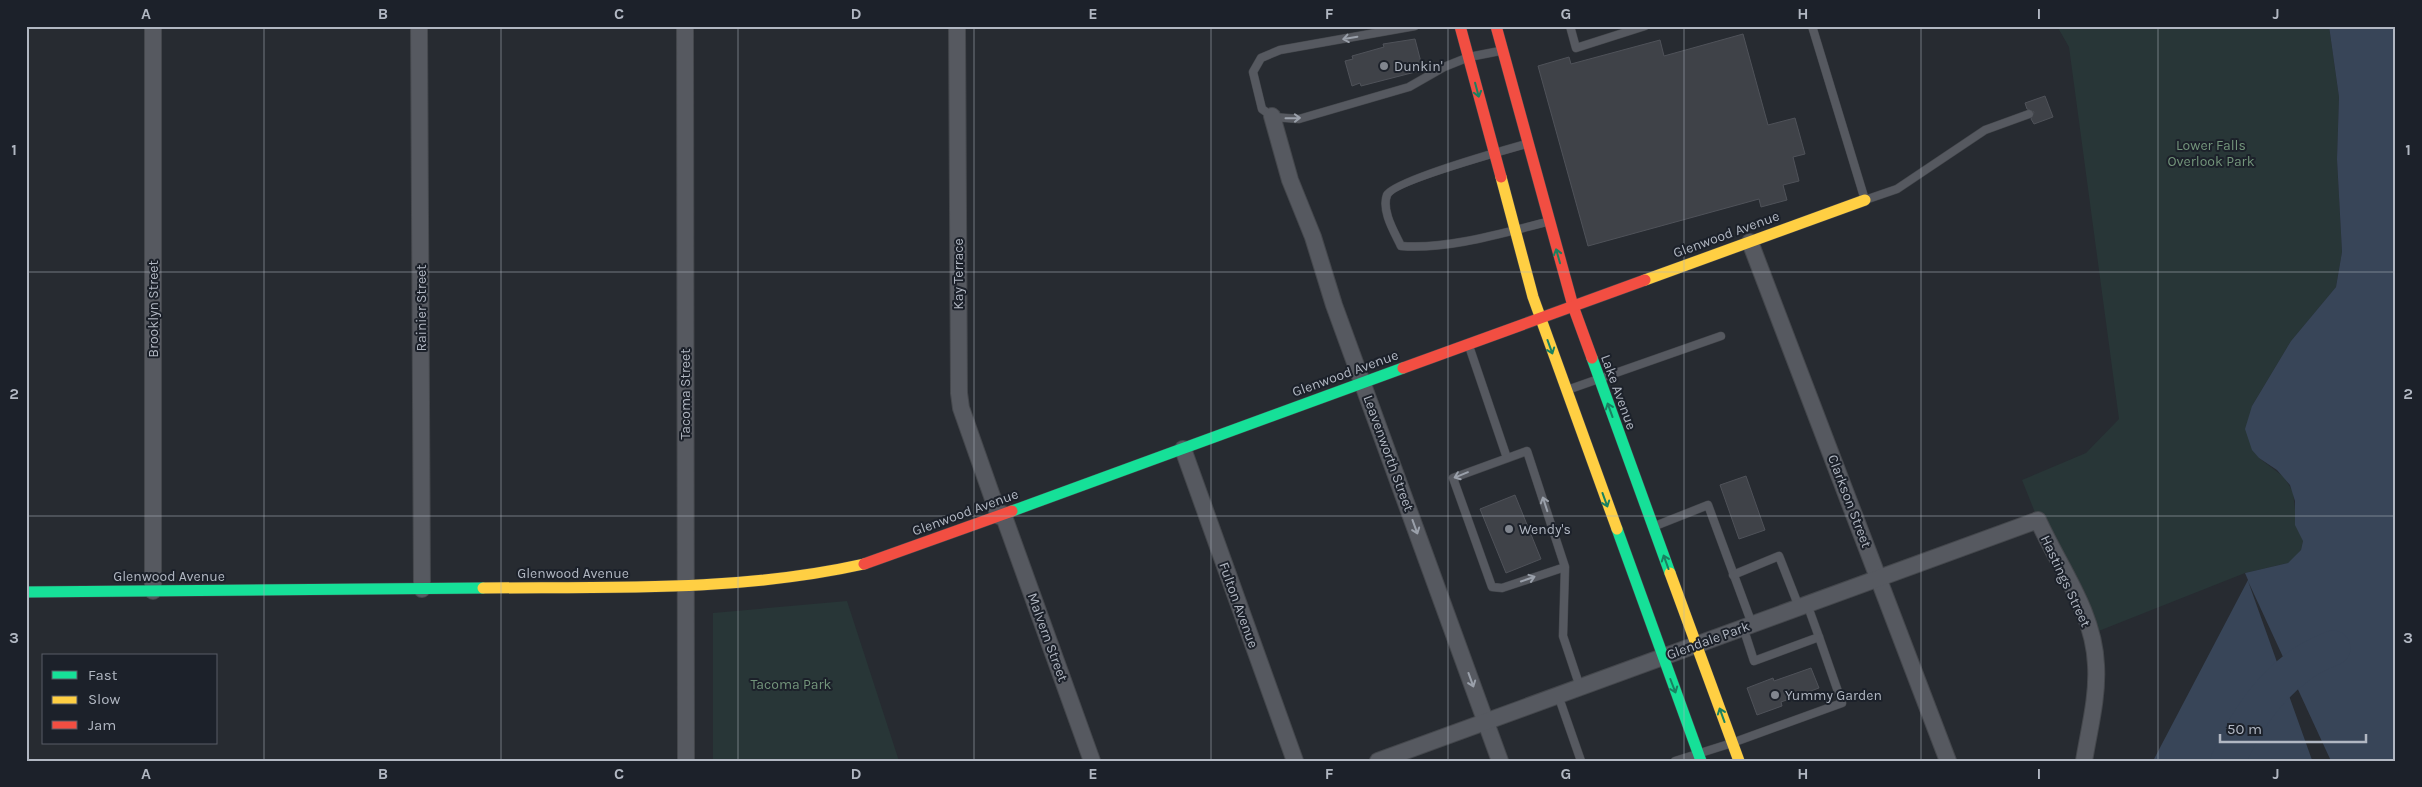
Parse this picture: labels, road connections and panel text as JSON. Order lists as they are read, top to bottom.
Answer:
{
  "streets": {
    "street": [
      "Glenwood Avenue",
      "Kay Terrace",
      "Rainier Street",
      "Brooklyn Street",
      "Lake Avenue",
      "Tacoma Street",
      "Leavenworth Street",
      "Clarkson Street",
      "Hastings Street",
      "Fulton Avenue",
      "Malvern Street",
      "Glendale Park"
    ]
  },
  "crossings": [
    ["Glenwood Avenue", "Kay Terrace"],
    ["Glenwood Avenue", "Rainier Street"],
    ["Glenwood Avenue", "Brooklyn Street"],
    ["Glenwood Avenue", "Lake Avenue"],
    ["Glenwood Avenue", "Tacoma Street"],
    ["Glenwood Avenue", "Leavenworth Street"],
    ["Glenwood Avenue", "Clarkson Street"],
    ["Glenwood Avenue", "Fulton Avenue"],
    ["Glenwood Avenue", "Malvern Street"],
    ["Kay Terrace", "Malvern Street"],
    ["Lake Avenue", "Glendale Park"],
    ["Leavenworth Street", "Glendale Park"],
    ["Clarkson Street", "Glendale Park"],
    ["Hastings Street", "Glendale Park"]
  ],
  "one_way": ["Leavenworth Street"],
  "parks": ["Lower Falls Overlook Park", "Tacoma Park"],
  "places": ["Dunkin'", "Wendy's", "Yummy Garden"],
  "legend": ["Fast", "Slow", "Jam"],
  "scale_bar": "50 m",
  "grid": {
    "columns": [
      "A",
      "B",
      "C",
      "D",
      "E",
      "F",
      "G",
      "H",
      "I",
      "J"
    ],
    "rows": ["1", "2", "3"]
  }
}
